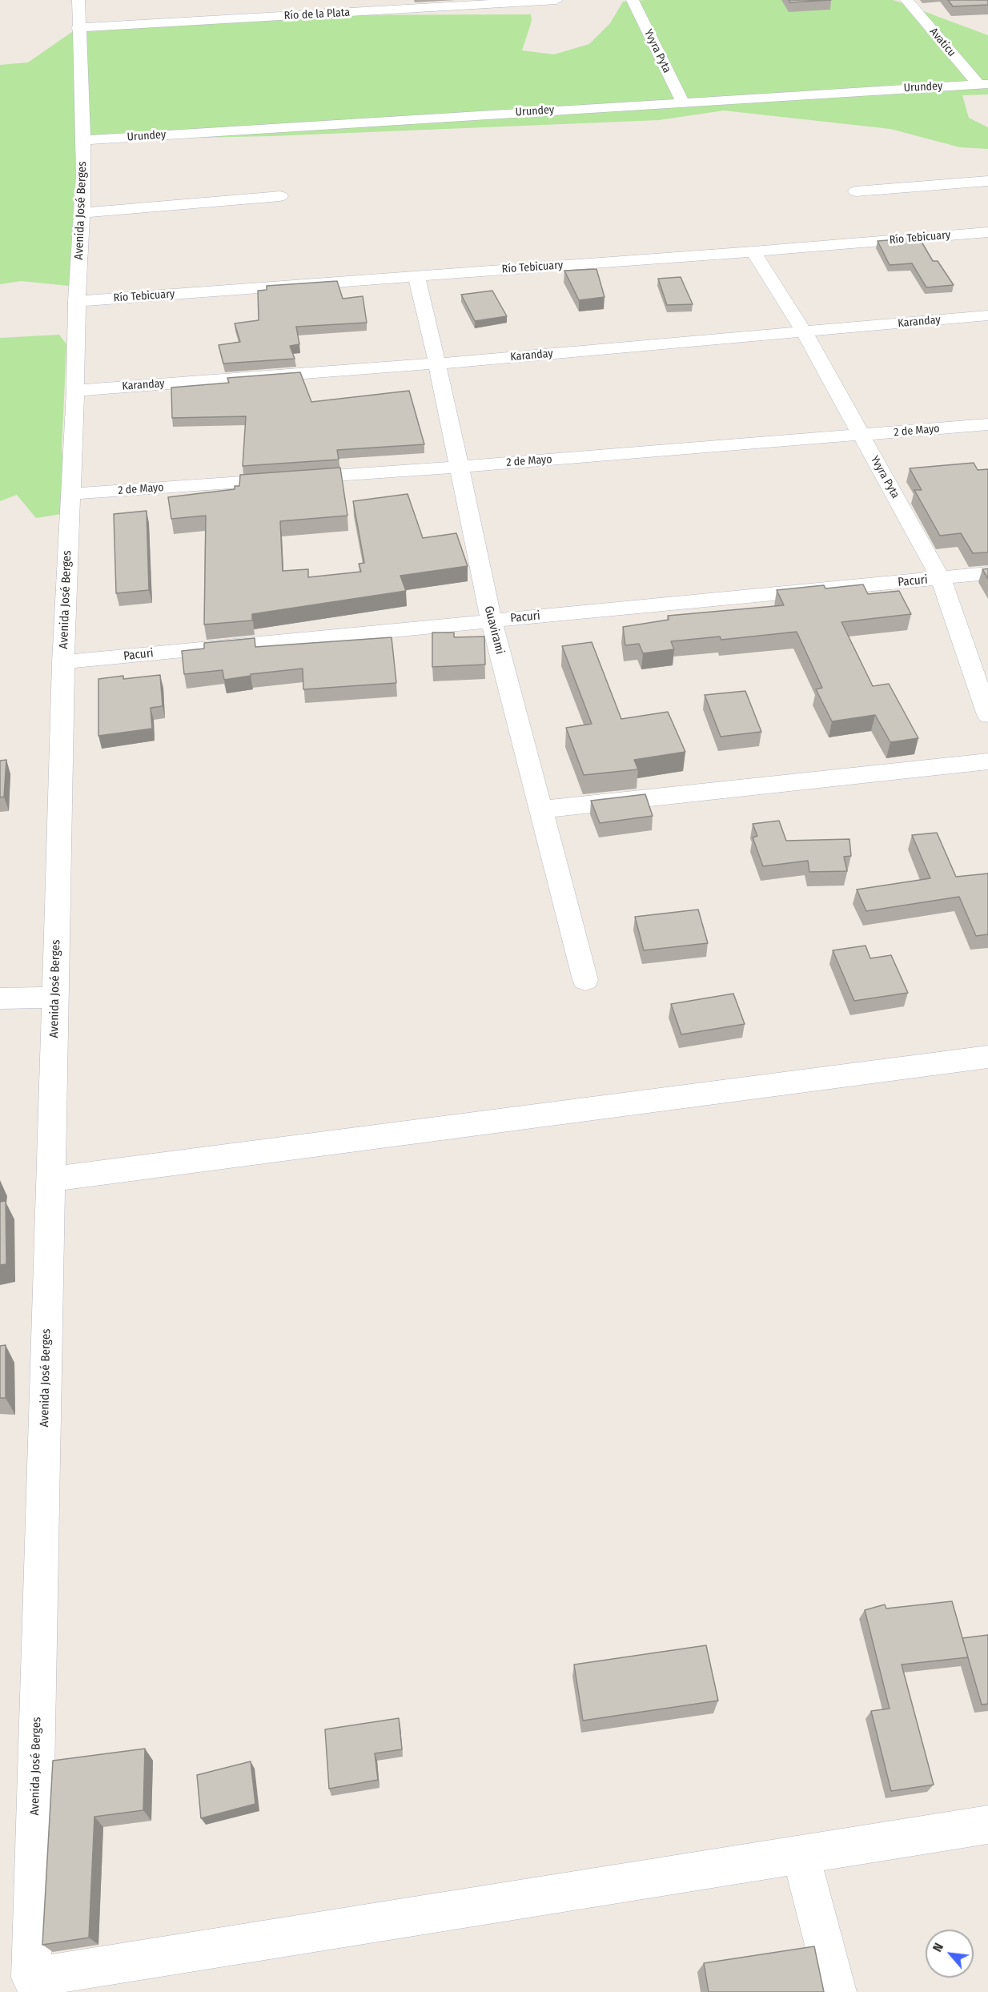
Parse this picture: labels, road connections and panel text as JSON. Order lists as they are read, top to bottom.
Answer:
{
  "streets": {
    "street": [
      "Río de la Plata",
      "Avaticu",
      "Yvyra Pyta",
      "Urundey",
      "Avenida José Berges",
      "Río Tebicuary",
      "Karanday",
      "2 de Mayo",
      "Pacuri",
      "Guavirami"
    ]
  },
  "crossings": [
    ["Río de la Plata", "Avenida José Berges"],
    ["Avaticu", "Urundey"],
    ["Yvyra Pyta", "Urundey"],
    ["Yvyra Pyta", "Río Tebicuary"],
    ["Yvyra Pyta", "Karanday"],
    ["Yvyra Pyta", "2 de Mayo"],
    ["Yvyra Pyta", "Pacuri"],
    ["Urundey", "Avenida José Berges"],
    ["Avenida José Berges", "Río Tebicuary"],
    ["Avenida José Berges", "Karanday"],
    ["Avenida José Berges", "2 de Mayo"],
    ["Avenida José Berges", "Pacuri"],
    ["Río Tebicuary", "Guavirami"],
    ["Karanday", "Guavirami"],
    ["2 de Mayo", "Guavirami"],
    ["Pacuri", "Guavirami"]
  ],
  "north": "top left"
}
